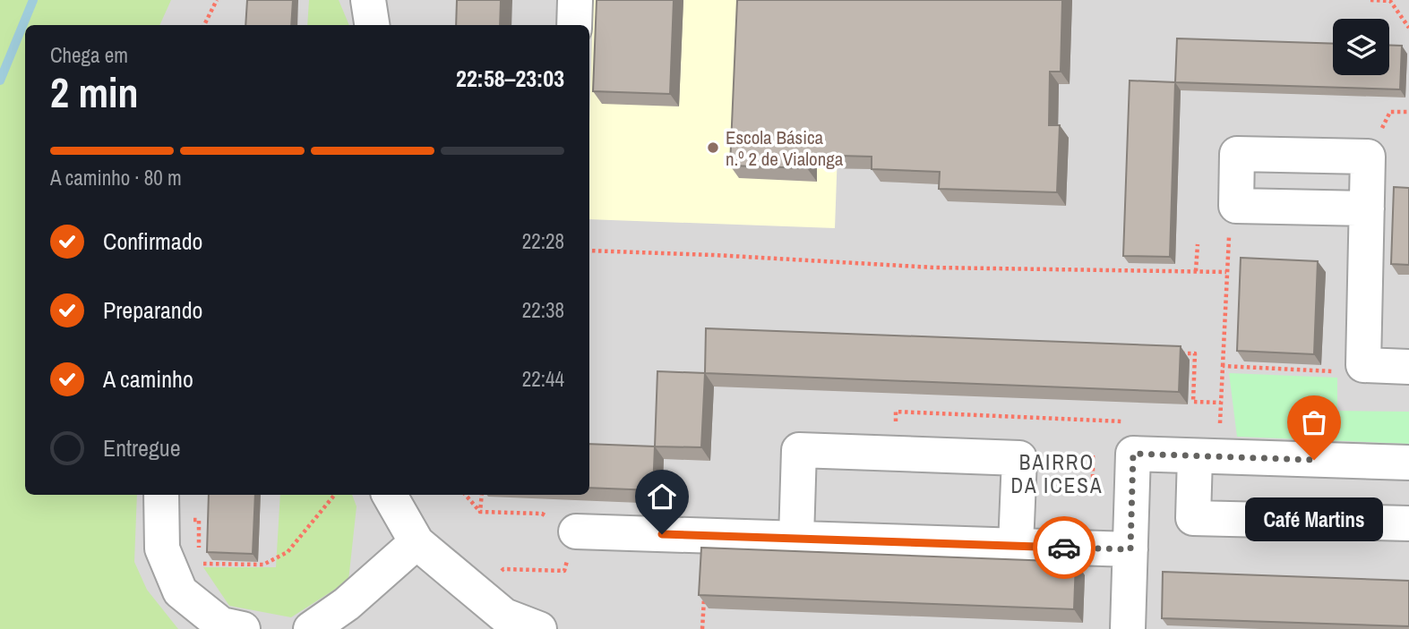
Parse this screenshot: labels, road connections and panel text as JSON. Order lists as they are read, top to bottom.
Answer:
{
  "districts": ["BAIRRO DA ICESA"],
  "places": ["Escola Básica n.º 2 de Vialonga", "Café Martins"],
  "page": {
    "heading": ["2 min", "Chega em", "22:58–23:03"],
    "bar": "A caminho · 80 m",
    "list": [
      ["Confirmado", "22:28"],
      ["Preparando", "22:38"],
      ["A caminho", "22:44"],
      "Entregue"
    ],
    "bubble": "Café Martins"
  }
}
